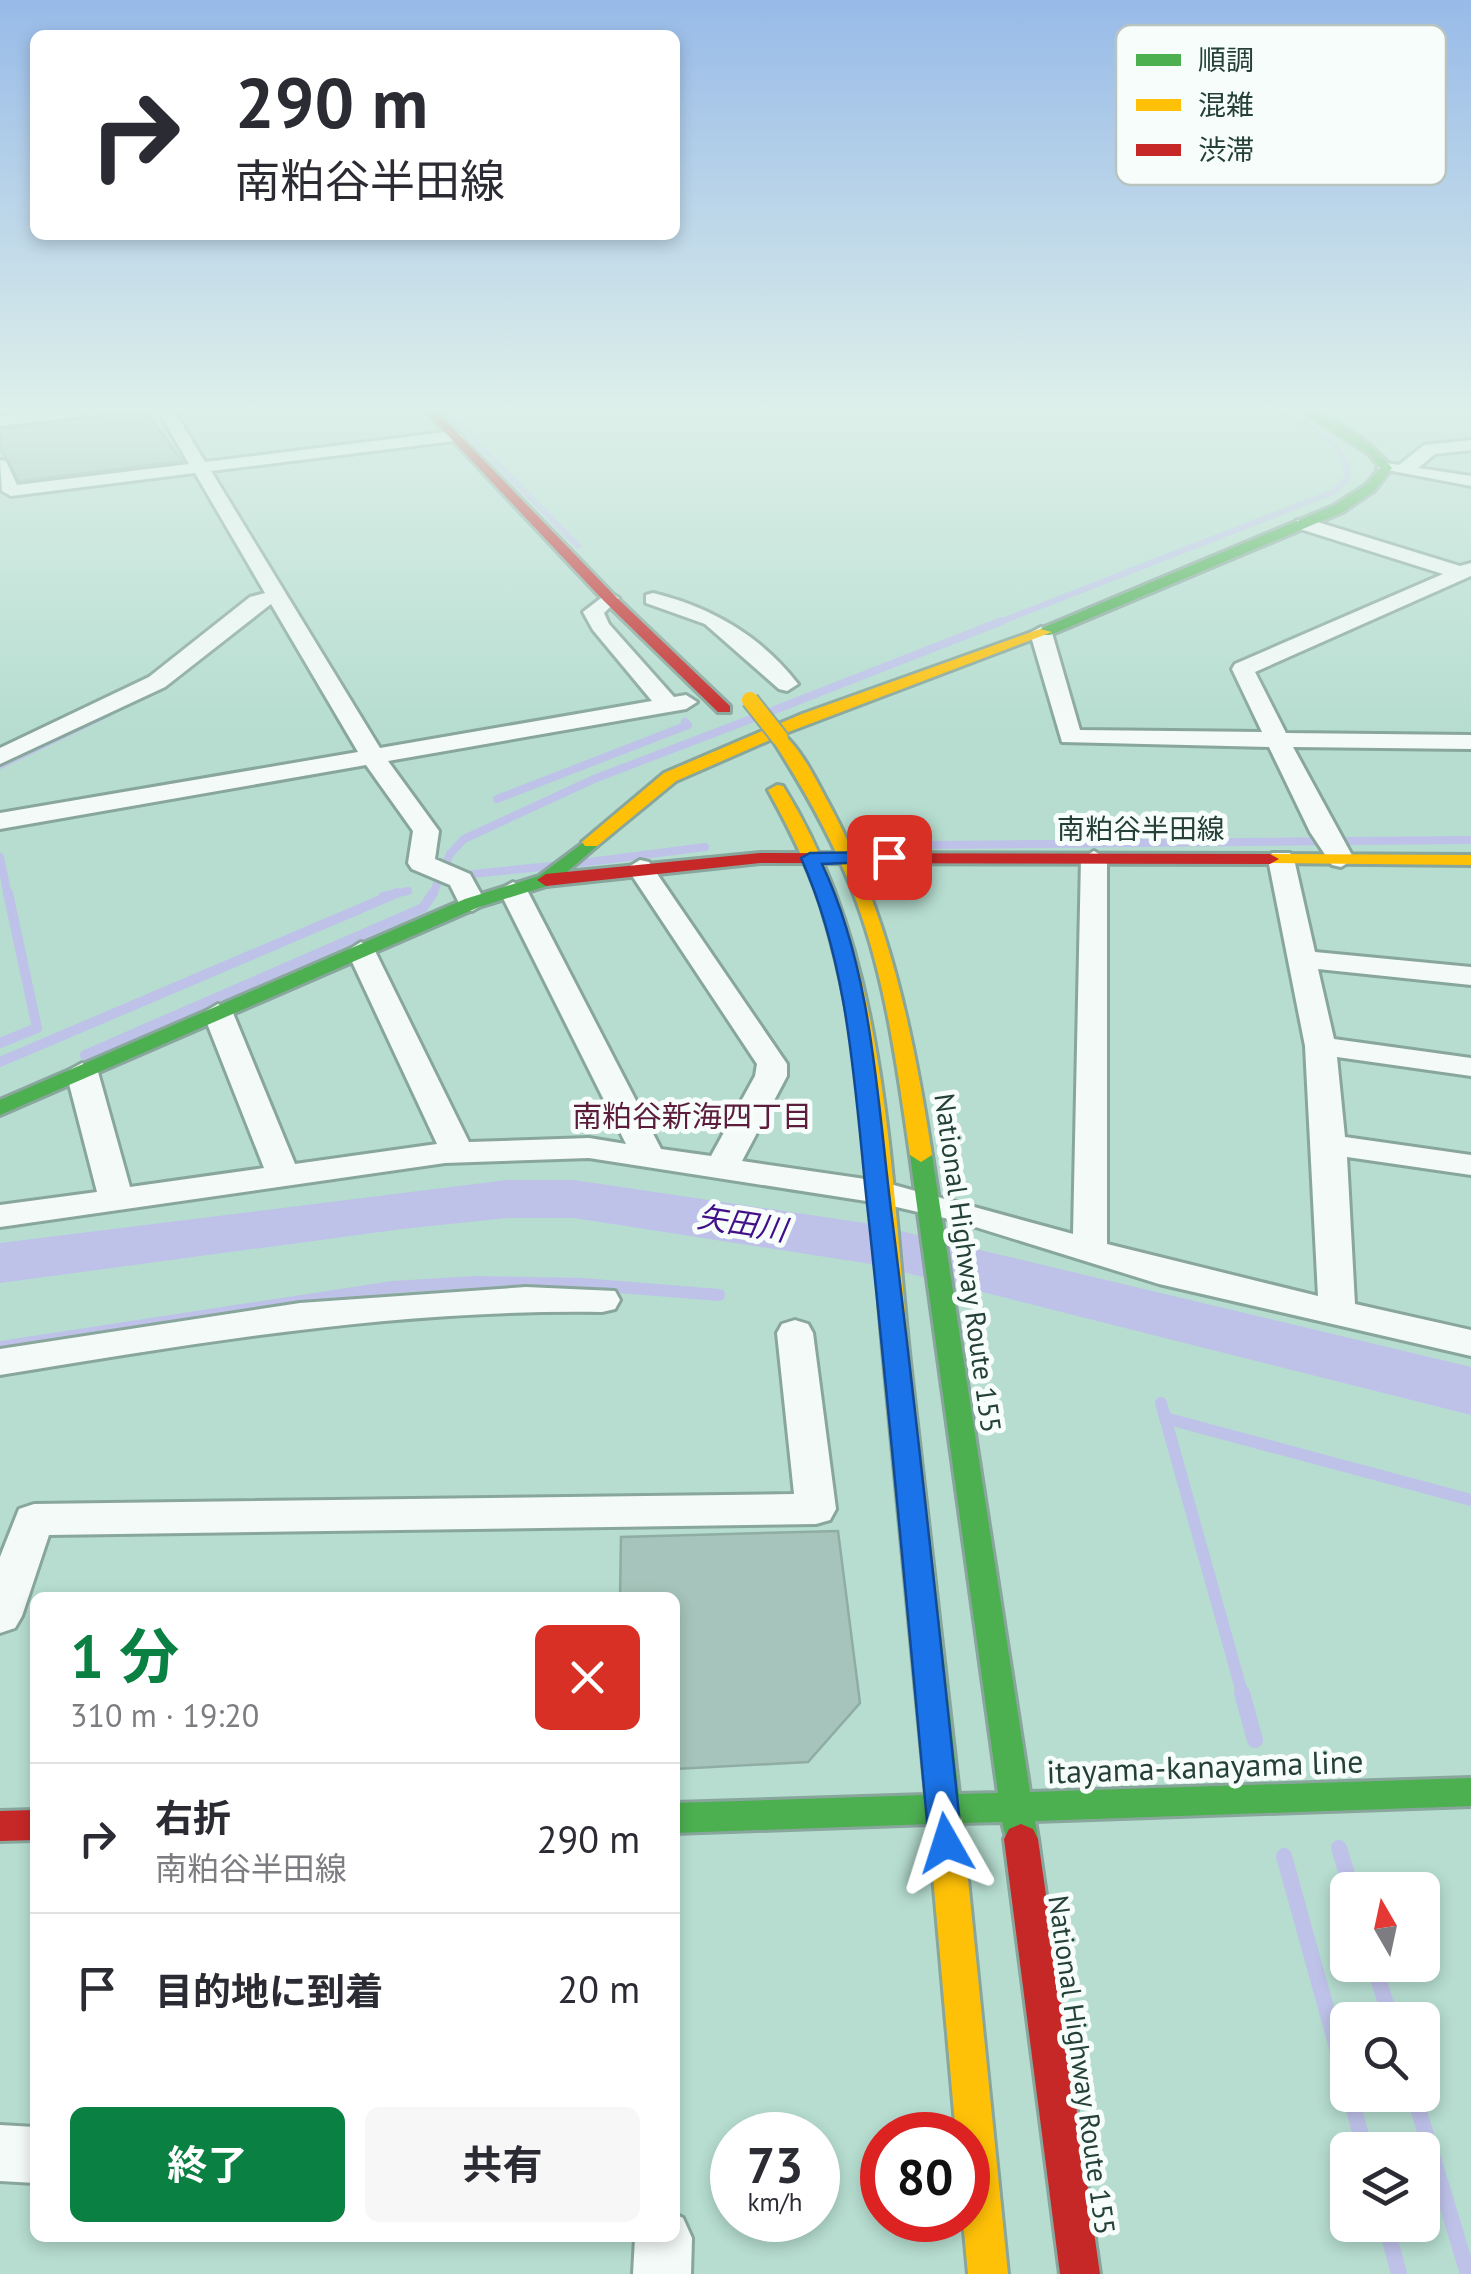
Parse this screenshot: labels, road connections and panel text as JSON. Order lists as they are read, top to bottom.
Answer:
{
  "streets": {
    "main road": ["南粕谷半田線", "National Highway Route 155", "itayama-kanayama line"]
  },
  "crossings": [
    ["南粕谷半田線", "National Highway Route 155"],
    ["National Highway Route 155", "itayama-kanayama line"]
  ],
  "districts": ["南粕谷新海四丁目"],
  "water": ["矢田川"],
  "legend": ["順調", "混雑", "渋滞"],
  "north": "top",
  "page": {
    "turn": ["290 m", "南粕谷半田線"],
    "heading": ["1 分", "310 m · 19:20"],
    "list": [
      {
        "name": "右折",
        "note": "南粕谷半田線",
        "value": "290 m"
      },
      {
        "name": "目的地に到着",
        "value": "20 m"
      }
    ],
    "buttons": ["終了", "共有"],
    "speed": "73 km/h",
    "limit": "80"
  }
}
